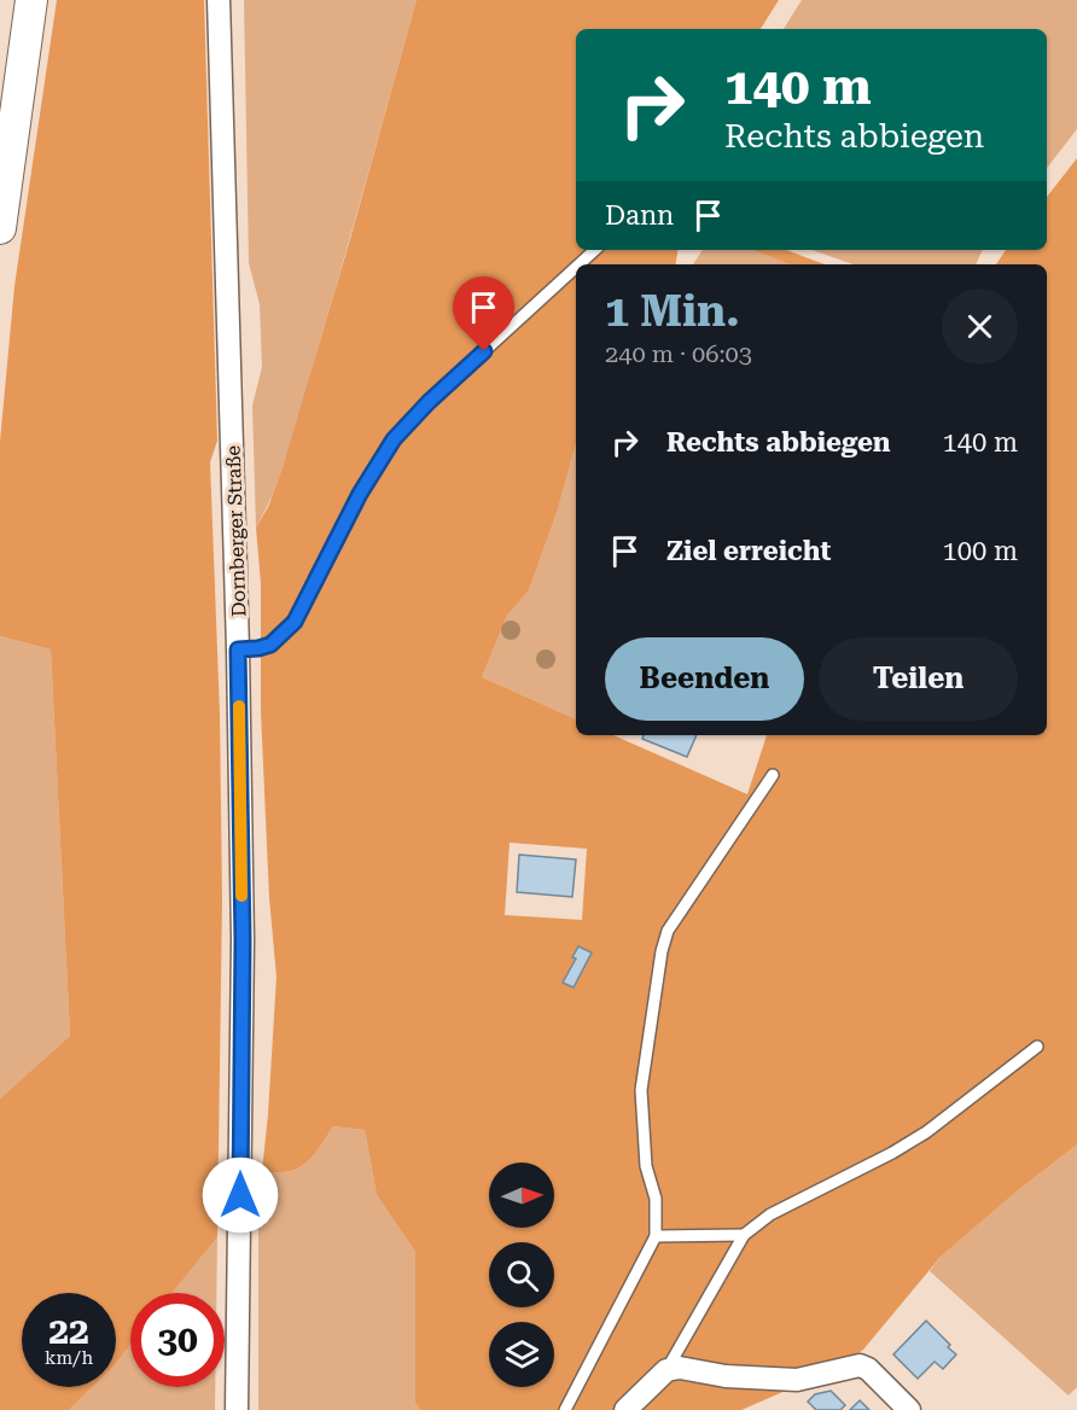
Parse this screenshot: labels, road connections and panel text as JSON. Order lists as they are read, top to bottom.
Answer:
{
  "streets": {
    "street": ["Dornberger Straße"]
  },
  "north": "right",
  "page": {
    "turn": ["140 m", "Rechts abbiegen"],
    "then": "Dann",
    "heading": ["1 Min.", "240 m · 06:03"],
    "list": [
      {
        "name": "Rechts abbiegen",
        "value": "140 m"
      },
      {
        "name": "Ziel erreicht",
        "value": "100 m"
      }
    ],
    "buttons": ["Beenden", "Teilen"],
    "speed": "22 km/h",
    "limit": "30"
  }
}
